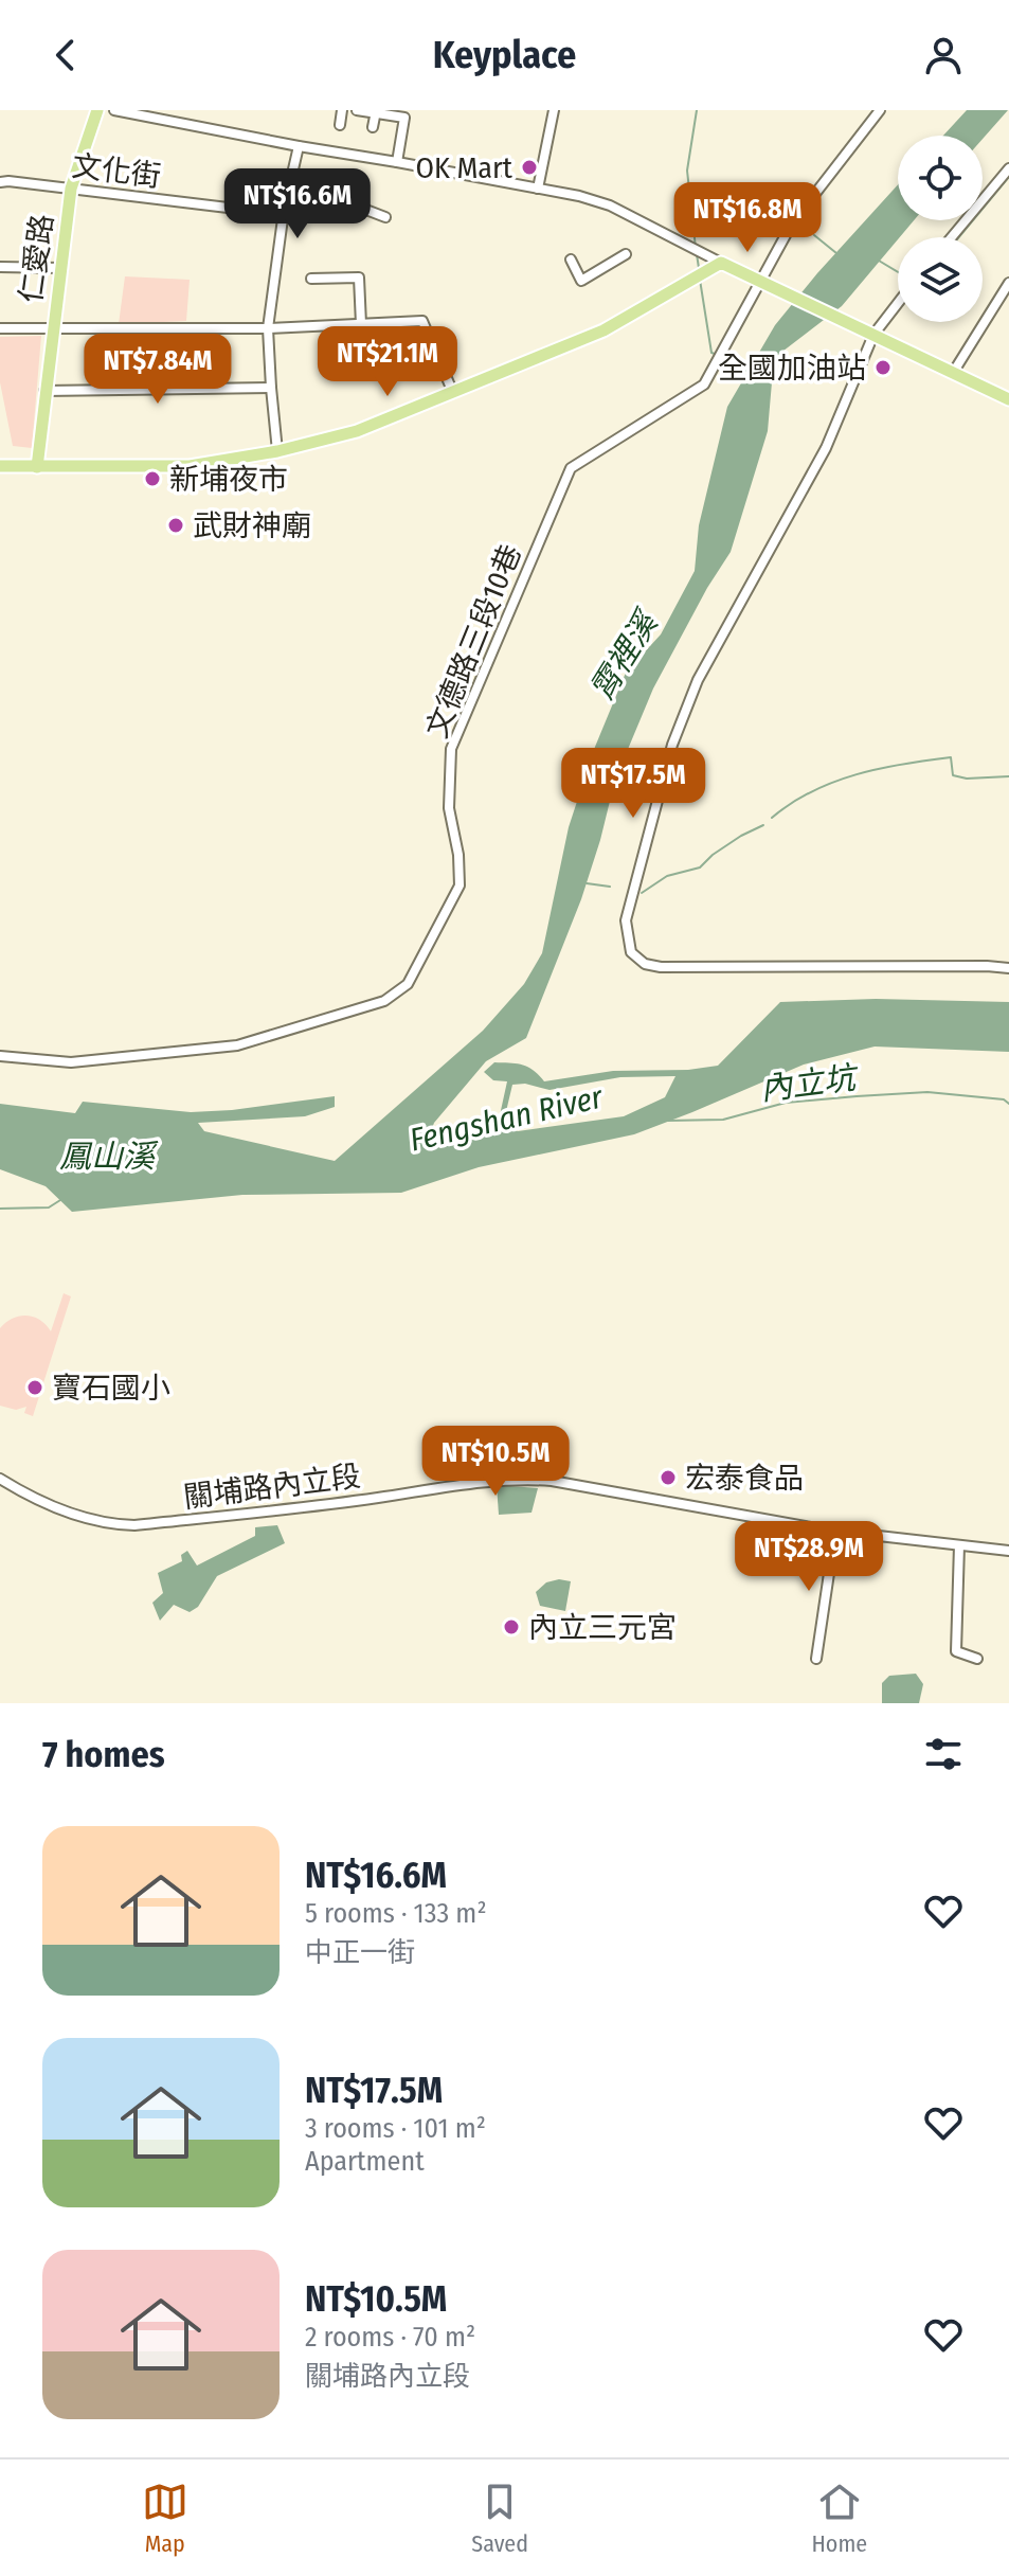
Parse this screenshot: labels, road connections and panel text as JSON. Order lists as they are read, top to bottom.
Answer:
{
  "streets": {
    "main road": ["仁愛路"],
    "street": ["文化街", "文德路三段10巷", "關埔路內立段"]
  },
  "crossings": [
    ["文化街", "仁愛路"]
  ],
  "water": [
    "霄裡溪",
    "內立坑",
    "Fengshan River",
    "鳳山溪"
  ],
  "places": [
    "OK Mart",
    "全國加油站",
    "新埔夜市",
    "武財神廟",
    "寶石國小",
    "宏泰食品",
    "內立三元宮"
  ],
  "page": {
    "header": "Keyplace",
    "price": [
      "NT$16.6M",
      "NT$16.8M",
      "NT$21.1M",
      "NT$7.84M",
      "NT$17.5M",
      "NT$10.5M",
      "NT$28.9M"
    ],
    "heading": "7 homes",
    "list": [
      {
        "name": "NT$16.6M",
        "note": "5 rooms · 133 m² · 中正一街"
      },
      {
        "name": "NT$17.5M",
        "note": "3 rooms · 101 m² · Apartment"
      },
      {
        "name": "NT$10.5M",
        "note": "2 rooms · 70 m² · 關埔路內立段"
      }
    ],
    "tabs": ["Map", "Saved", "Home"]
  }
}
